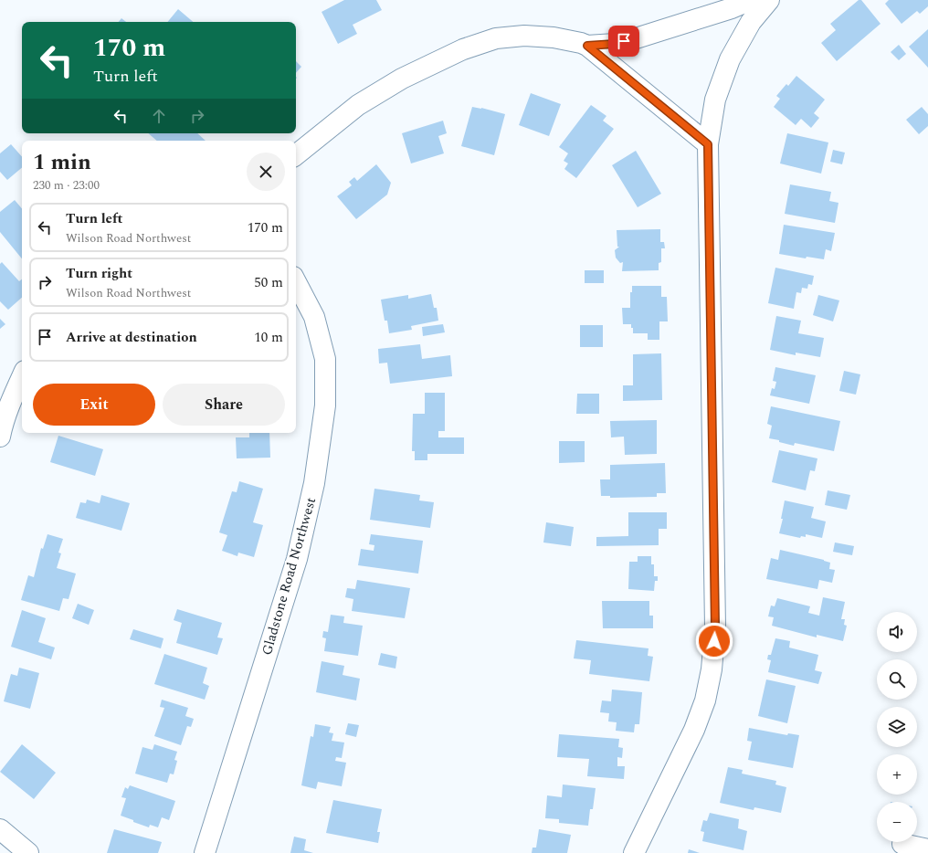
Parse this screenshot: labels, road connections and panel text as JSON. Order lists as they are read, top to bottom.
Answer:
{
  "streets": {
    "street": ["Gladstone Road Northwest"]
  },
  "page": {
    "turn": ["170 m", "Turn left"],
    "heading": ["1 min", "230 m · 23:00"],
    "list": [
      {
        "name": "Turn left",
        "note": "Wilson Road Northwest",
        "value": "170 m"
      },
      {
        "name": "Turn right",
        "note": "Wilson Road Northwest",
        "value": "50 m"
      },
      {
        "name": "Arrive at destination",
        "value": "10 m"
      }
    ],
    "buttons": ["Exit", "Share"],
    "map_buttons": ["+", "−"]
  }
}
